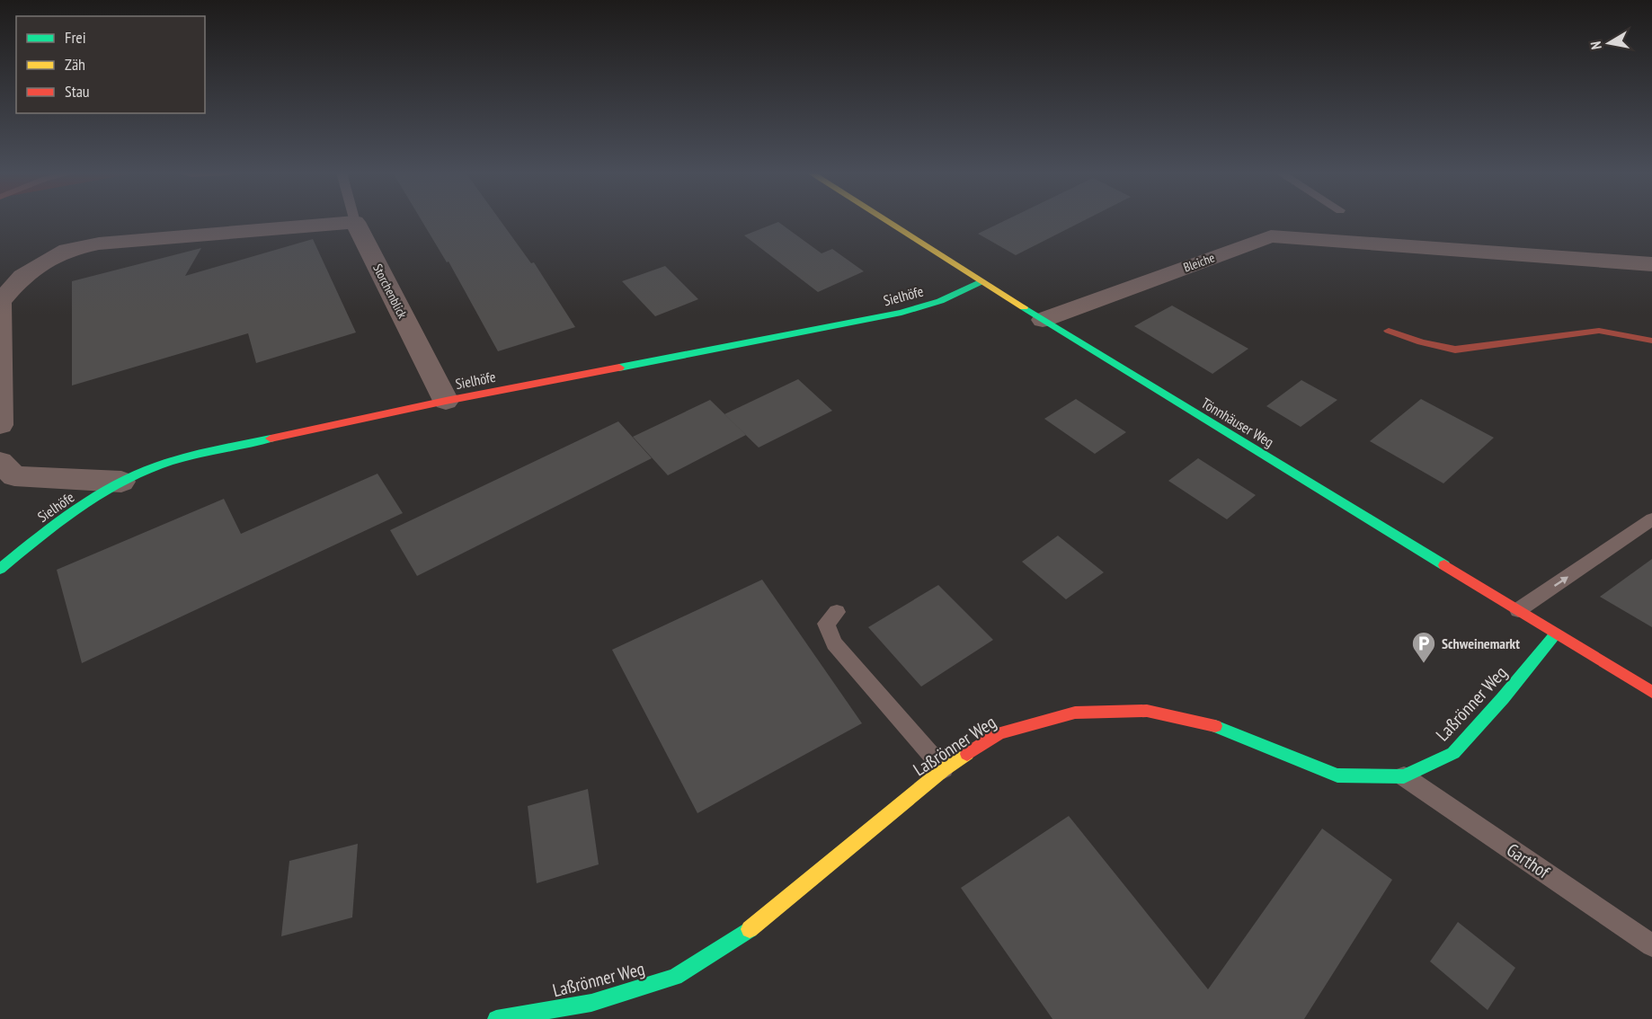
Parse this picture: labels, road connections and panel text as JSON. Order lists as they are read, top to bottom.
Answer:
{
  "streets": {
    "street": [
      "Bleiche",
      "Storchenblick",
      "Sielhöfe",
      "Tönnhäuser Weg",
      "Laßrönner Weg"
    ],
    "lane": ["Garthof"]
  },
  "crossings": [
    ["Bleiche", "Tönnhäuser Weg"],
    ["Storchenblick", "Sielhöfe"],
    ["Sielhöfe", "Tönnhäuser Weg"],
    ["Tönnhäuser Weg", "Laßrönner Weg"],
    ["Laßrönner Weg", "Garthof"]
  ],
  "places": {
    "parking": ["Schweinemarkt"]
  },
  "legend": ["Frei", "Zäh", "Stau"],
  "north": "left"
}
